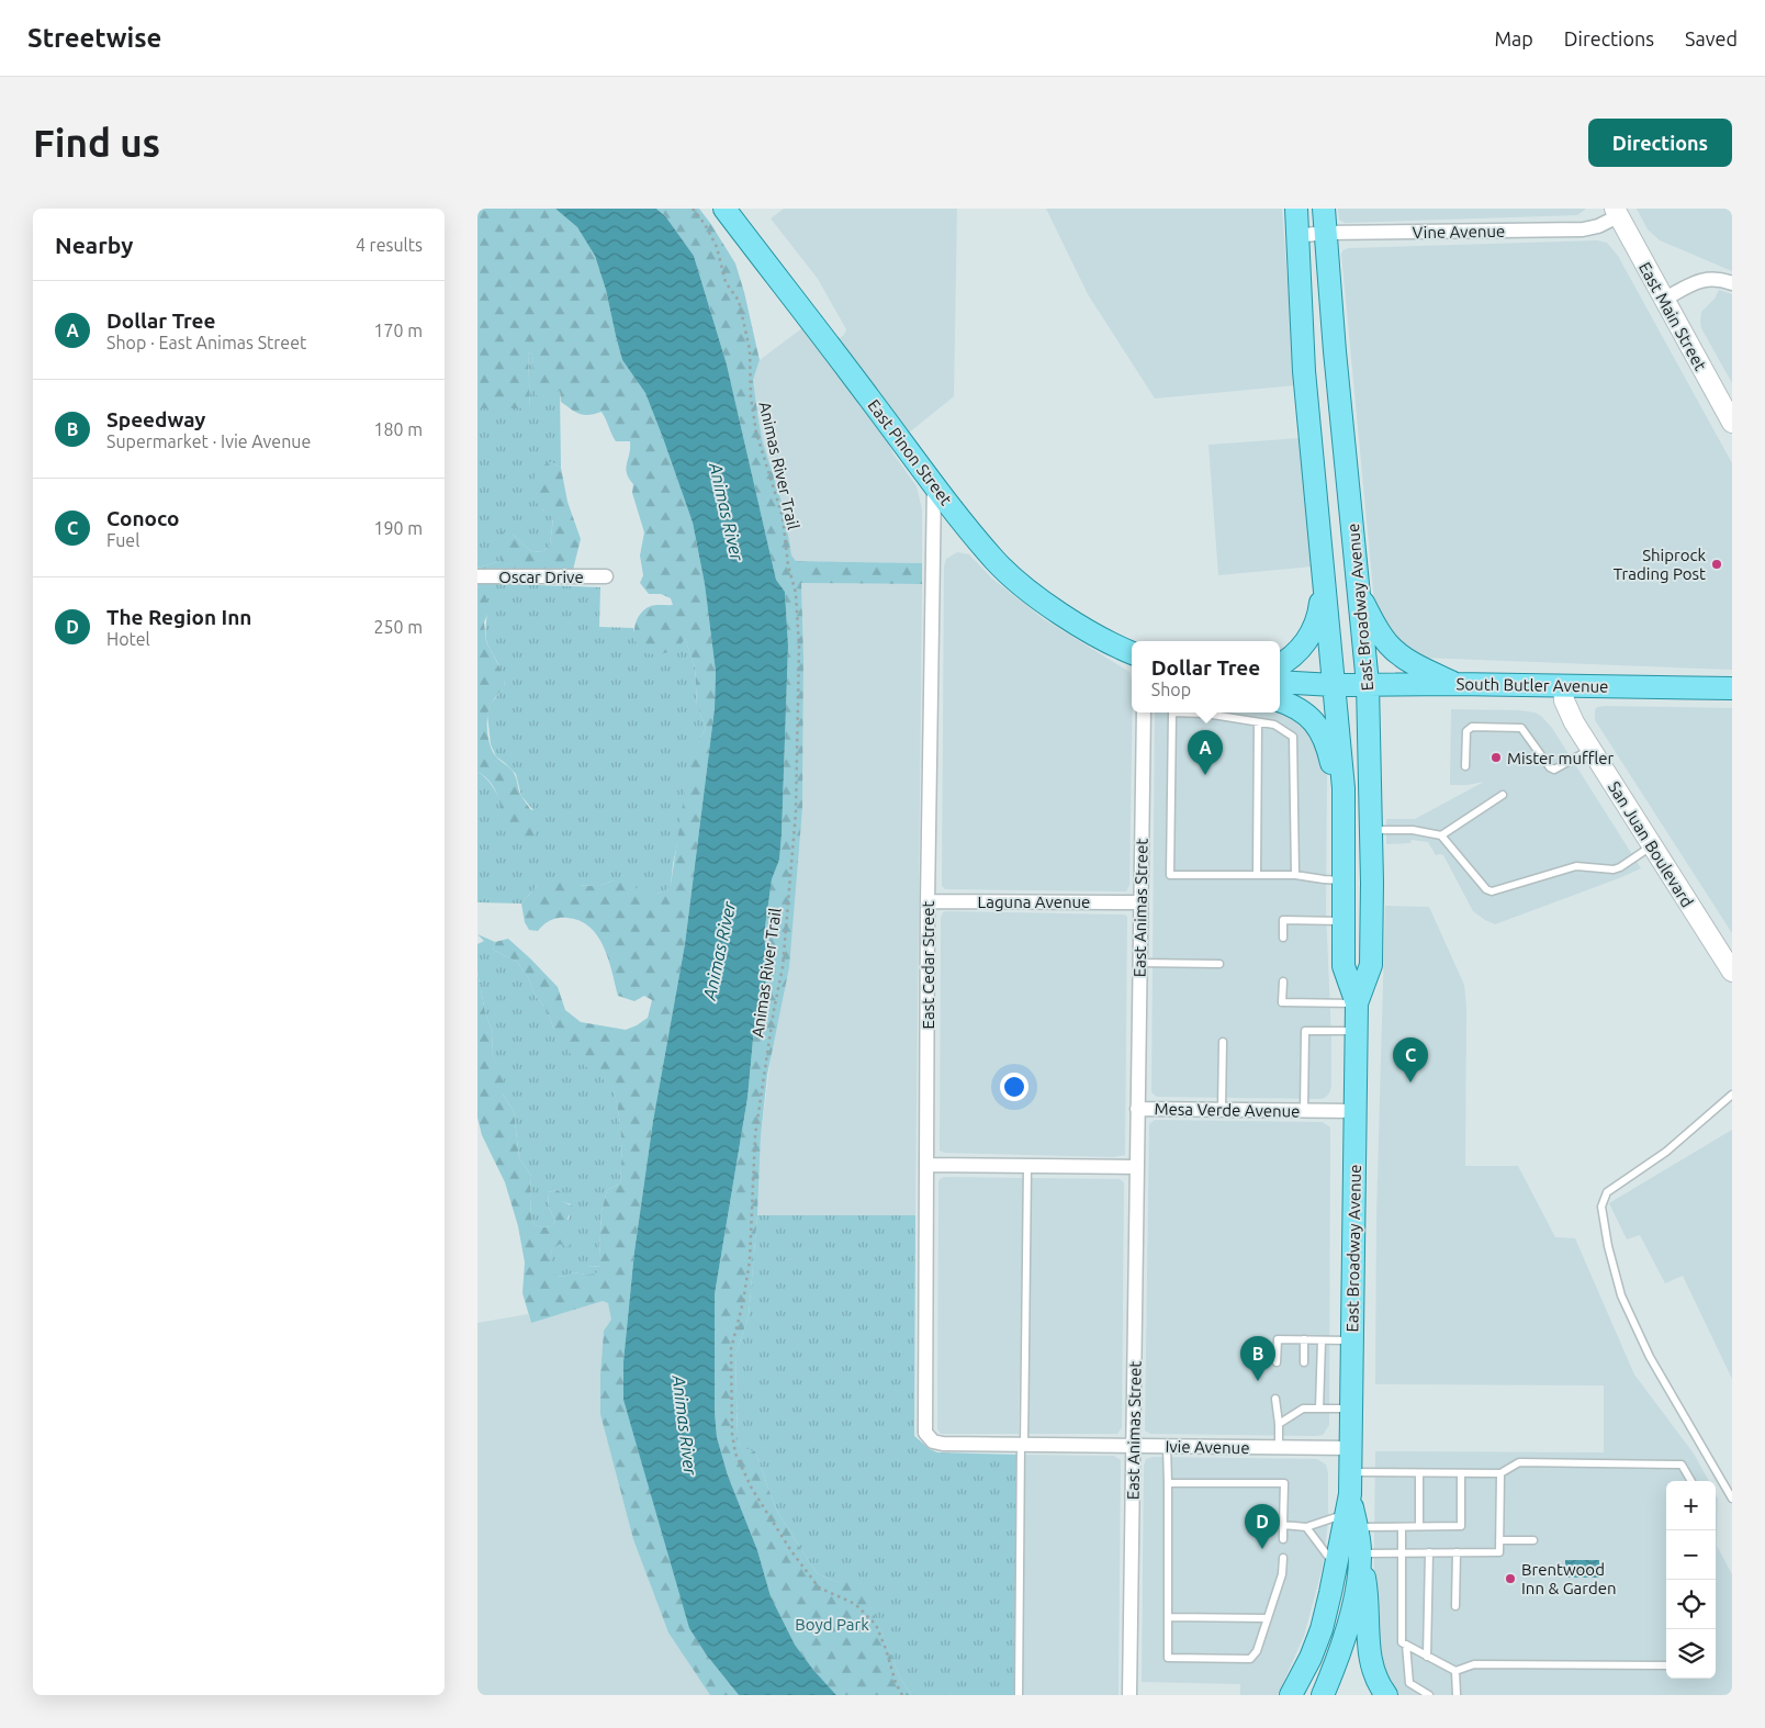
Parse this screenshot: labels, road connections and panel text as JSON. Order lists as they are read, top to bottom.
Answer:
{
  "streets": {
    "main road": [
      "East Main Street",
      "East Pinon Street",
      "East Broadway Avenue",
      "South Butler Avenue",
      "San Juan Boulevard"
    ],
    "street": [
      "Vine Avenue",
      "Oscar Drive",
      "Laguna Avenue",
      "East Animas Street",
      "East Cedar Street",
      "Mesa Verde Avenue",
      "Ivie Avenue"
    ],
    "path": ["Animas River Trail"]
  },
  "crossings": [
    ["Vine Avenue", "East Main Street"],
    ["Vine Avenue", "East Broadway Avenue"],
    ["East Pinon Street", "East Cedar Street"],
    ["East Broadway Avenue", "South Butler Avenue"],
    ["East Broadway Avenue", "Mesa Verde Avenue"],
    ["East Broadway Avenue", "Ivie Avenue"],
    ["South Butler Avenue", "San Juan Boulevard"],
    ["Laguna Avenue", "East Animas Street"],
    ["Laguna Avenue", "East Cedar Street"],
    ["East Animas Street", "Mesa Verde Avenue"],
    ["East Animas Street", "Ivie Avenue"],
    ["East Cedar Street", "Ivie Avenue"]
  ],
  "water": ["Animas River"],
  "parks": ["Boyd Park"],
  "places": ["Shiprock Trading Post", "Mister muffler", "Brentwood Inn & Garden"],
  "page": {
    "header": "Streetwise",
    "nav": ["Map", "Directions", "Saved"],
    "buttons": "Directions",
    "title": "Find us",
    "heading": ["Nearby", "4 results"],
    "list": [
      {
        "mark": "A",
        "name": "Dollar Tree",
        "note": "Shop · East Animas Street",
        "value": "170 m"
      },
      {
        "mark": "B",
        "name": "Speedway",
        "note": "Supermarket · Ivie Avenue",
        "value": "180 m"
      },
      {
        "mark": "C",
        "name": "Conoco",
        "note": "Fuel",
        "value": "190 m"
      },
      {
        "mark": "D",
        "name": "The Region Inn",
        "note": "Hotel",
        "value": "250 m"
      }
    ],
    "popup": ["Dollar Tree", "Shop"],
    "pins": [
      "A",
      "C",
      "B",
      "D"
    ],
    "map_buttons": ["+", "−"]
  }
}
